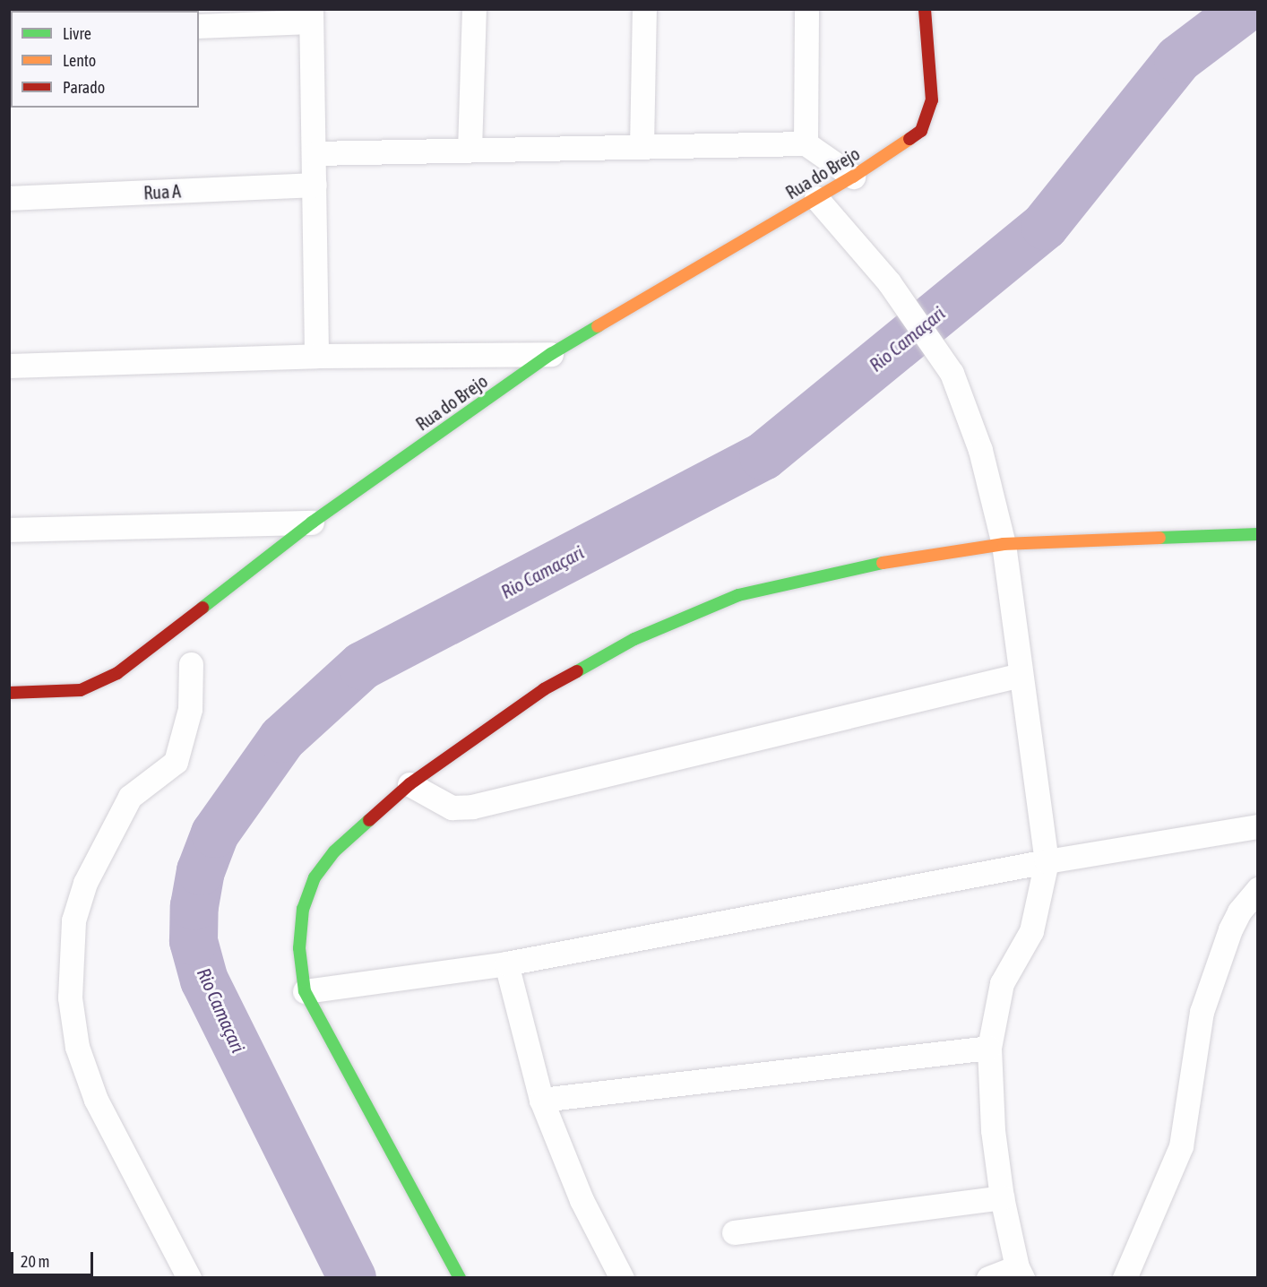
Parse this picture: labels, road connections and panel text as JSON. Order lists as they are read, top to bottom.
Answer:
{
  "streets": {
    "street": ["Rua do Brejo", "Rua A"]
  },
  "water": ["Rio Camaçari"],
  "legend": ["Livre", "Lento", "Parado"],
  "scale_bar": "20 m"
}
